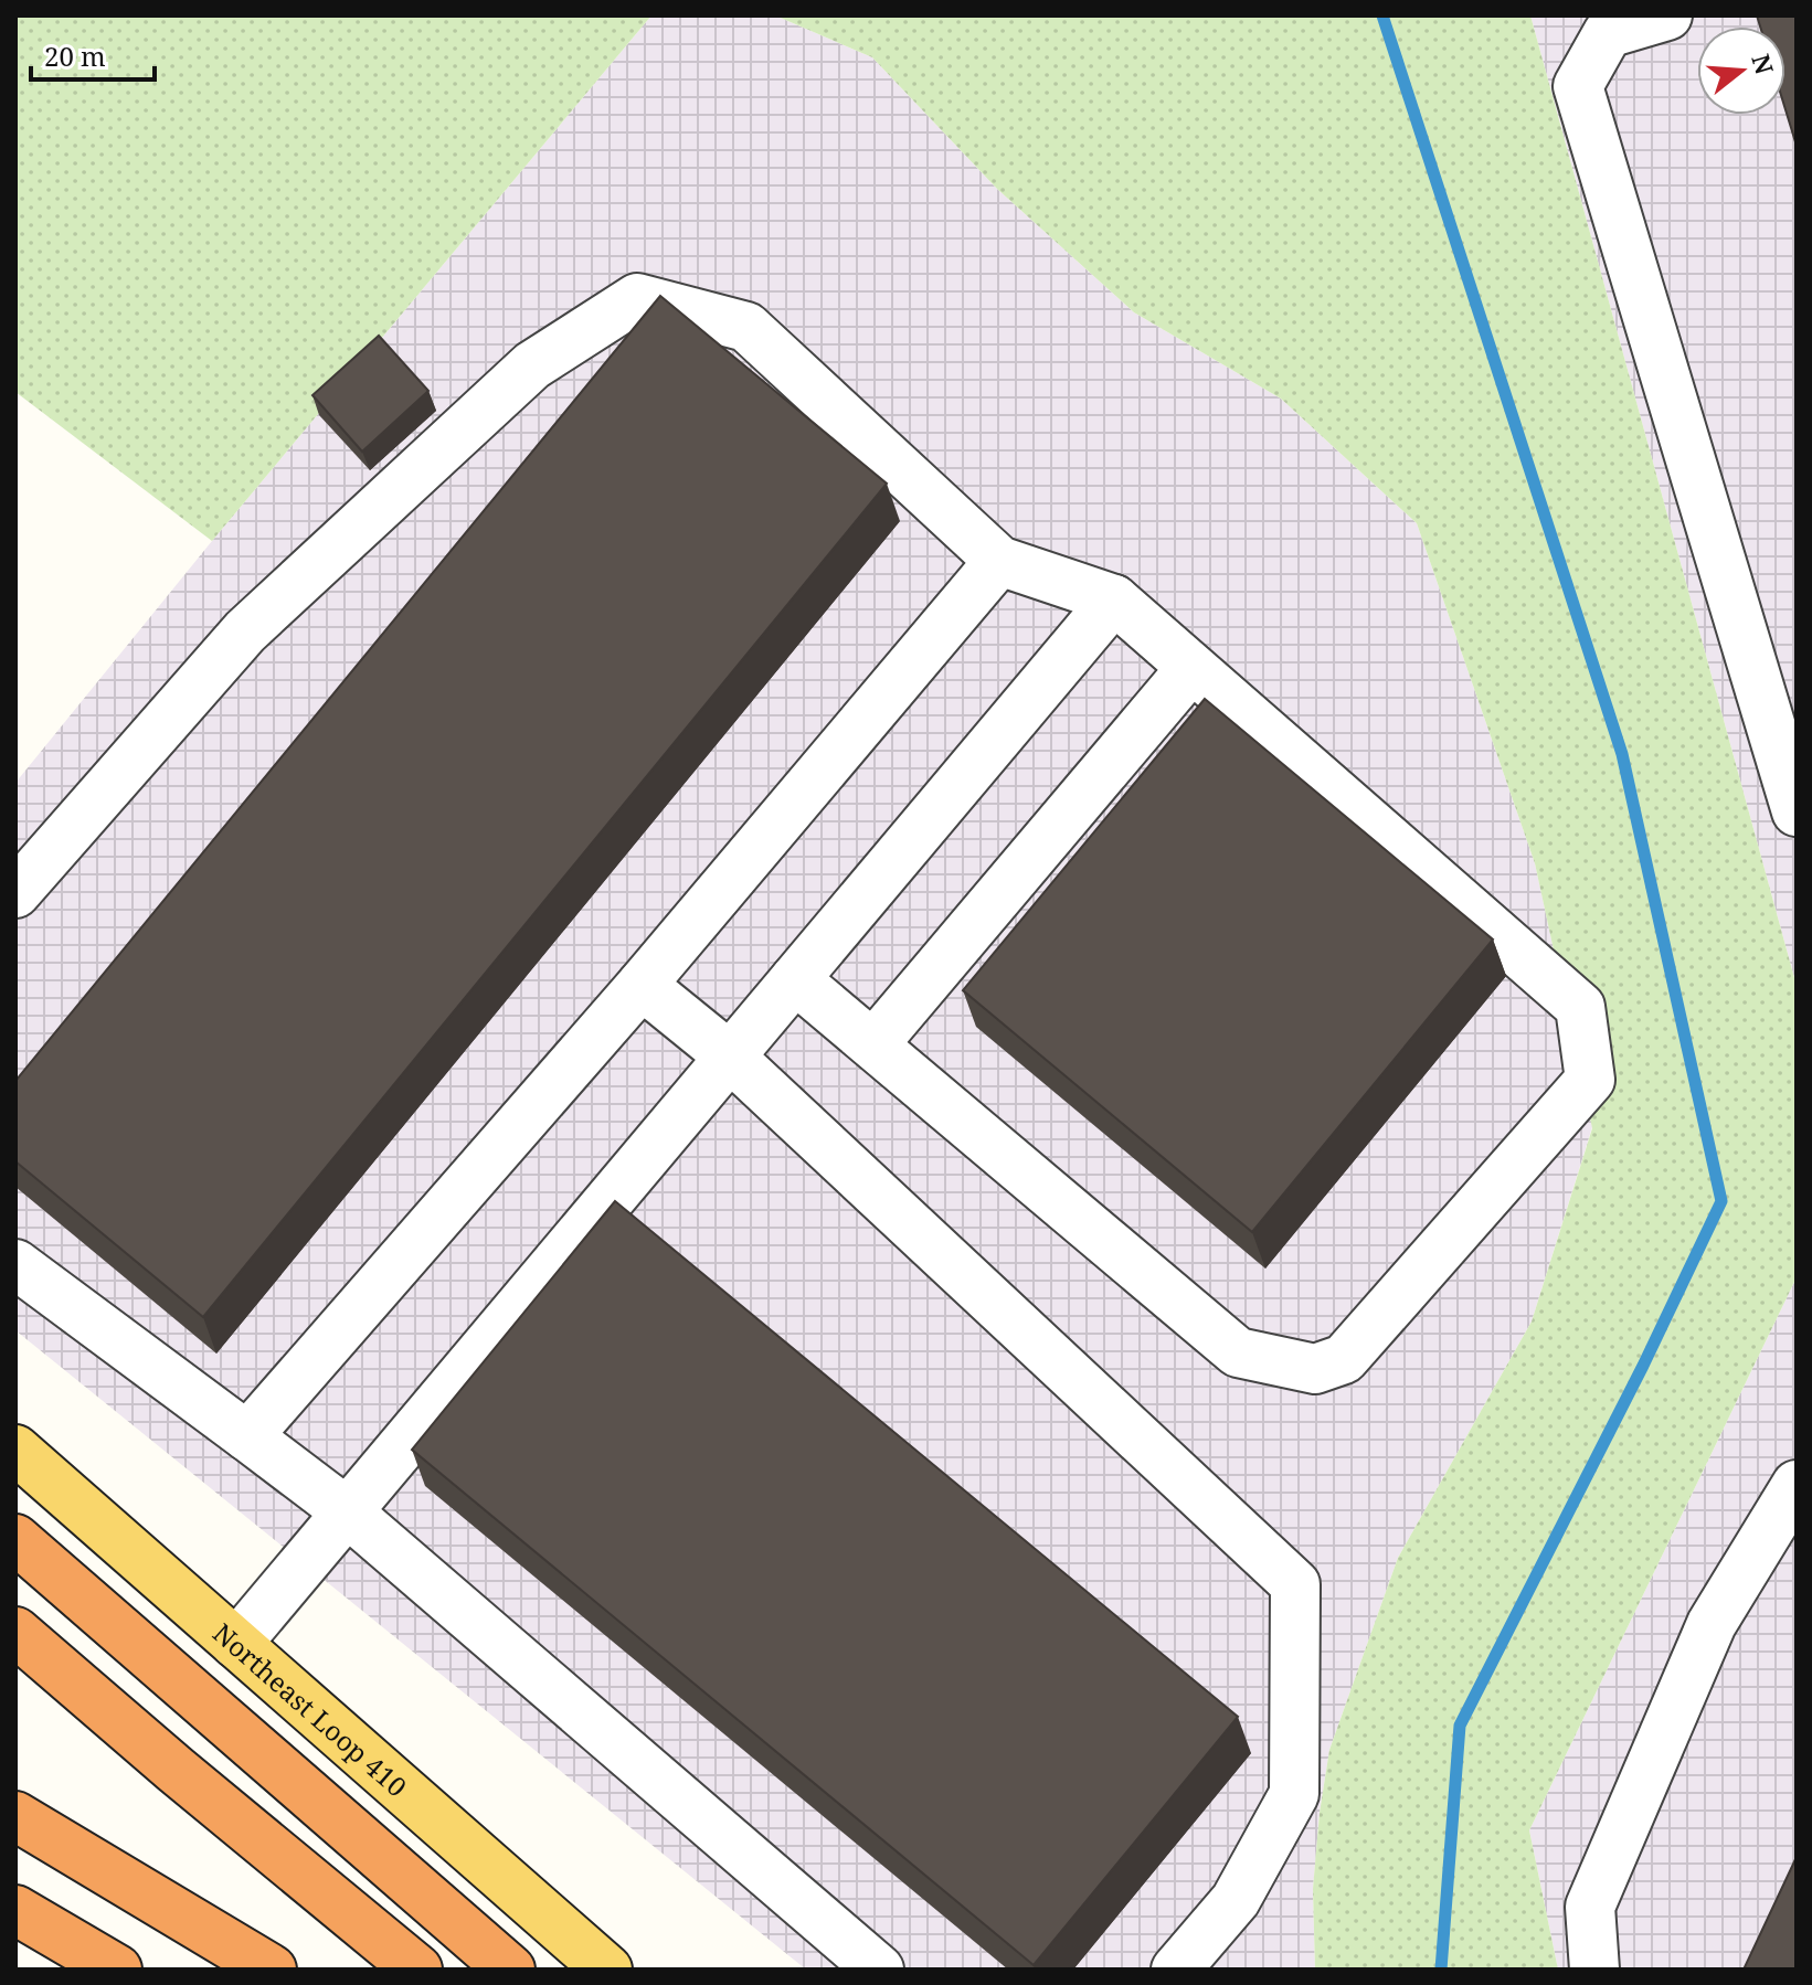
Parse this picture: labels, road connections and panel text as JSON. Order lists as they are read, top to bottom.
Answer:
{
  "streets": {
    "main road": ["Northeast Loop 410"]
  },
  "scale_bar": "20 m",
  "north": "right"
}
